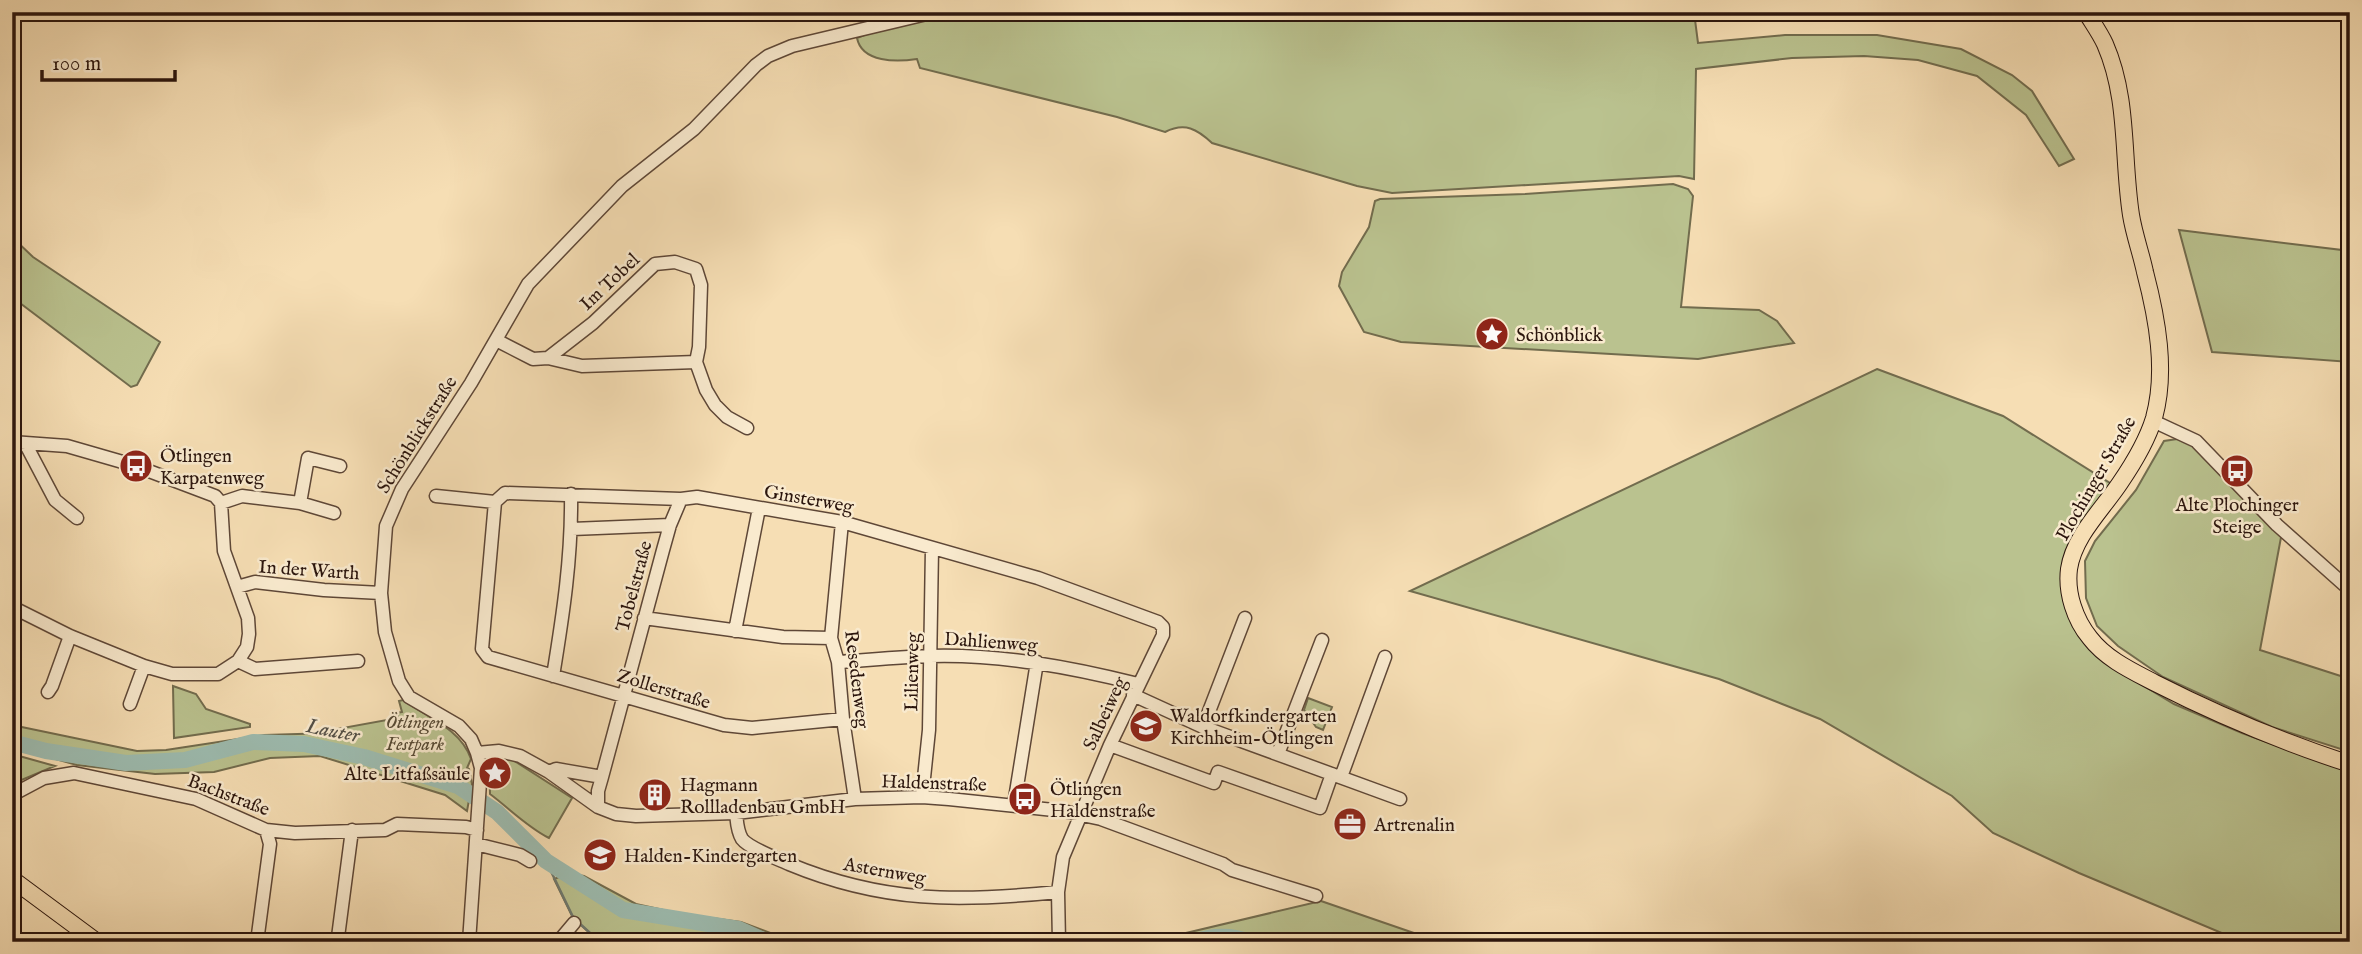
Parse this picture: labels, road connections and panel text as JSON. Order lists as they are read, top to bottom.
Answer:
{
  "streets": {
    "main road": ["Plochinger Straße"],
    "street": [
      "Im Tobel",
      "Schönblickstraße",
      "Ginsterweg",
      "In der Warth",
      "Tobelstraße",
      "Dahlienweg",
      "Lilienweg",
      "Resedenweg",
      "Zollerstraße",
      "Salbeiweg",
      "Haldenstraße",
      "Bachstraße",
      "Asternweg"
    ]
  },
  "crossings": [
    ["Schönblickstraße", "In der Warth"],
    ["Schönblickstraße", "Haldenstraße"],
    ["Ginsterweg", "Tobelstraße"],
    ["Ginsterweg", "Lilienweg"],
    ["Ginsterweg", "Resedenweg"],
    ["Ginsterweg", "Zollerstraße"],
    ["Ginsterweg", "Salbeiweg"],
    ["Tobelstraße", "Zollerstraße"],
    ["Tobelstraße", "Haldenstraße"],
    ["Dahlienweg", "Lilienweg"],
    ["Dahlienweg", "Resedenweg"],
    ["Dahlienweg", "Salbeiweg"],
    ["Lilienweg", "Haldenstraße"],
    ["Resedenweg", "Zollerstraße"],
    ["Resedenweg", "Haldenstraße"],
    ["Salbeiweg", "Haldenstraße"],
    ["Haldenstraße", "Asternweg"]
  ],
  "water": ["Lauter"],
  "parks": ["Ötlingen Festpark"],
  "places": {
    "place": ["Schönblick", "Alte Litfaßsäule"],
    "bus stop": ["Ötlingen Karpatenweg", "Alte Plochinger Steige", "Ötlingen Haldenstraße"],
    "school or university": ["Waldorfkindergarten Kirchheim-Ötlingen", "Halden-Kindergarten"],
    "building": ["Hagmann Rollladenbau GmbH"],
    "office": ["Artrenalin"]
  },
  "scale_bar": "100 m"
}
